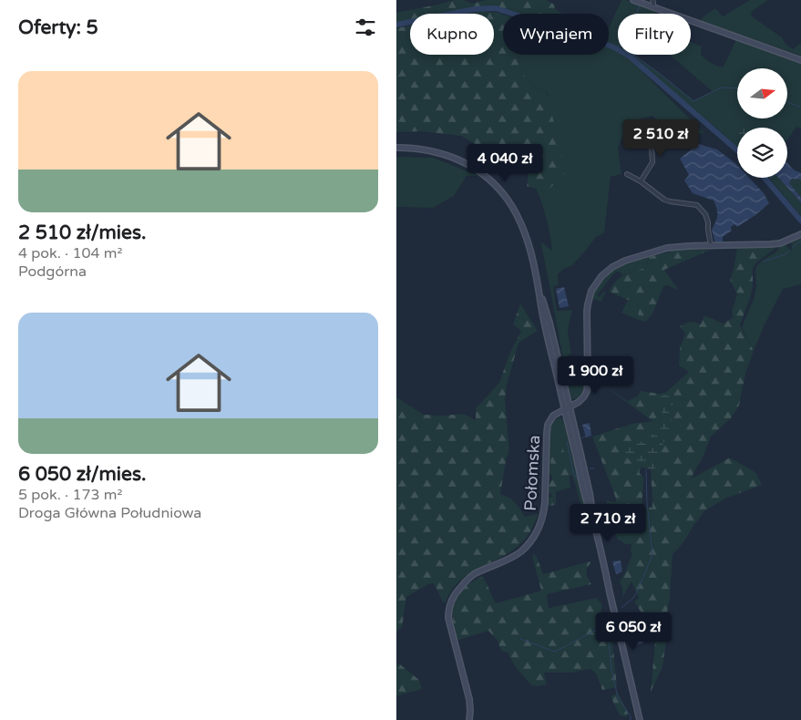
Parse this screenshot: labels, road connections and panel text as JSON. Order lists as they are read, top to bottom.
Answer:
{
  "streets": {
    "main road": ["Połomska"]
  },
  "north": "right",
  "page": {
    "heading": "Oferty: 5",
    "chip": ["Kupno", "Wynajem", "Filtry"],
    "list": [
      {
        "name": "2 510 zł/mies.",
        "note": "4 pok. · 104 m² · Podgórna"
      },
      {
        "name": "6 050 zł/mies.",
        "note": "5 pok. · 173 m² · Droga Główna Południowa"
      }
    ],
    "price": [
      "2 510 zł",
      "4 040 zł",
      "1 900 zł",
      "2 710 zł",
      "6 050 zł"
    ]
  }
}
